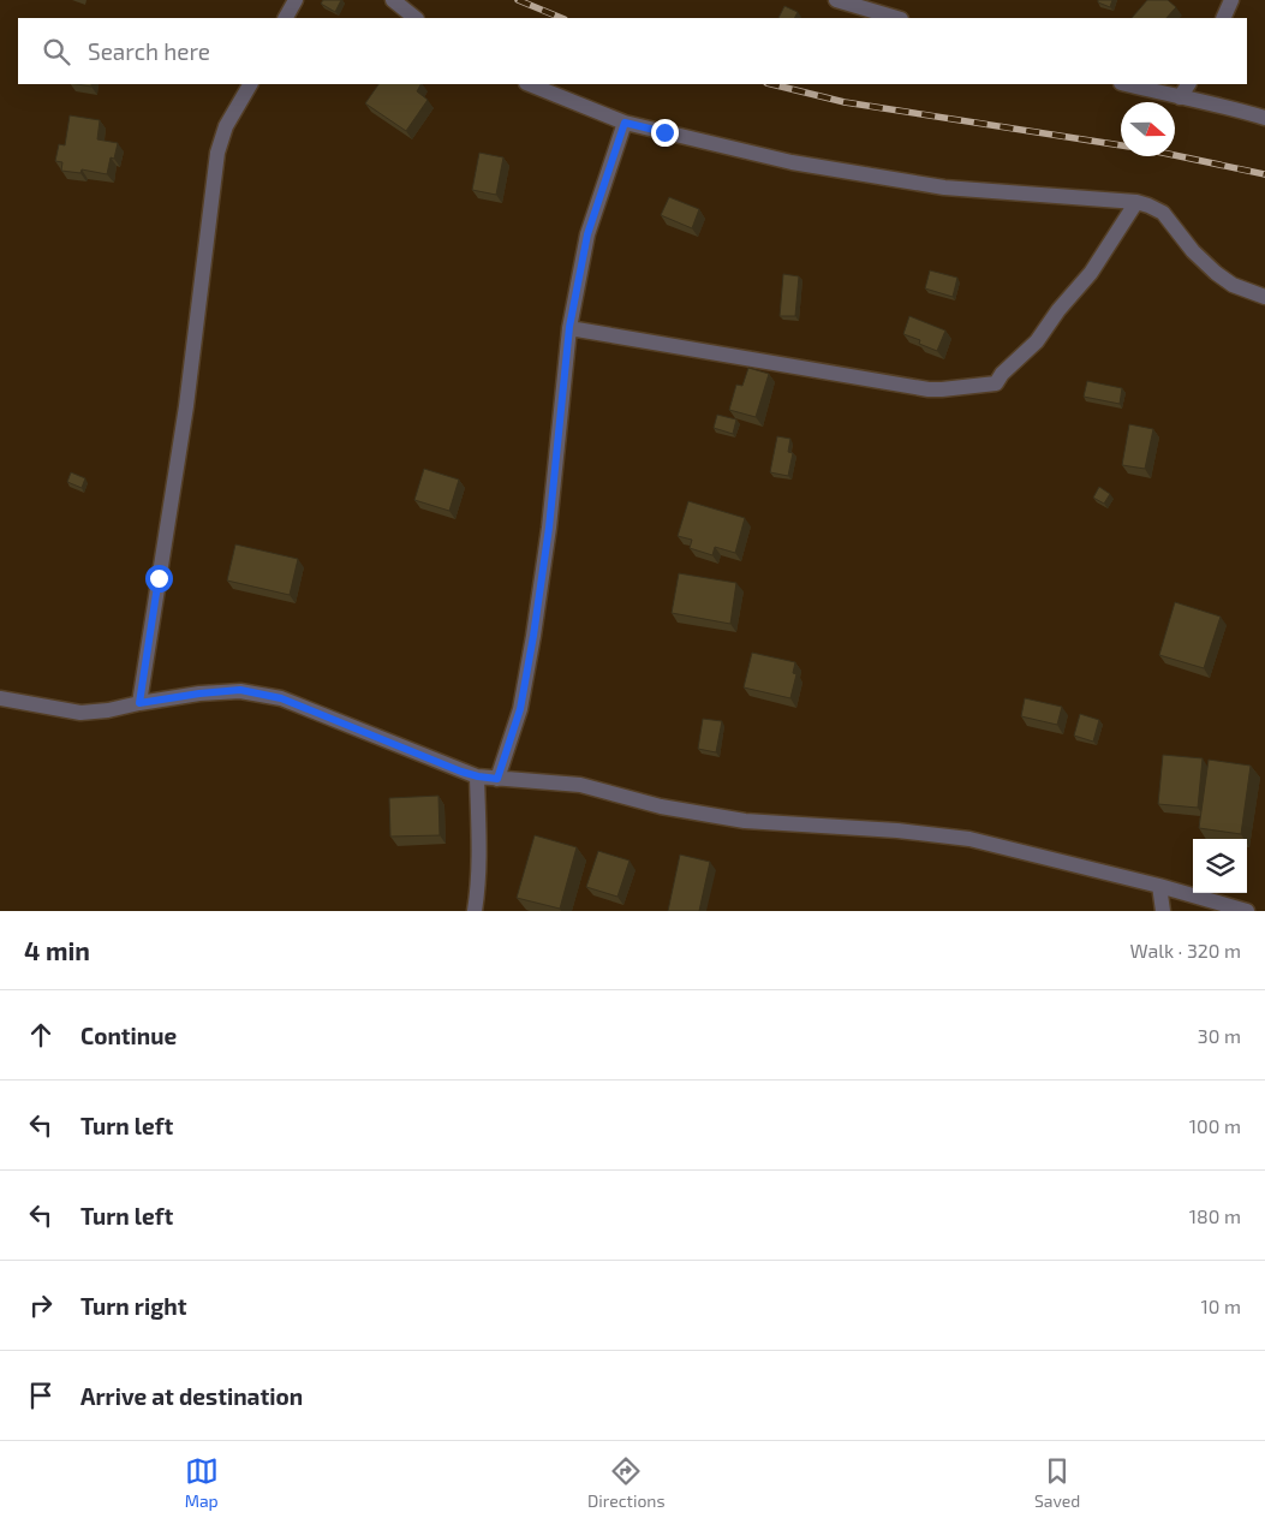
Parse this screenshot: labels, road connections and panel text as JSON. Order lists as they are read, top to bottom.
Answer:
{
  "north": "right",
  "page": {
    "search": "Search here",
    "heading": ["4 min", "Walk · 320 m"],
    "list": [
      ["Continue", "30 m"],
      ["Turn left", "100 m"],
      ["Turn left", "180 m"],
      ["Turn right", "10 m"],
      "Arrive at destination"
    ],
    "nav": ["Map", "Directions", "Saved"]
  }
}
